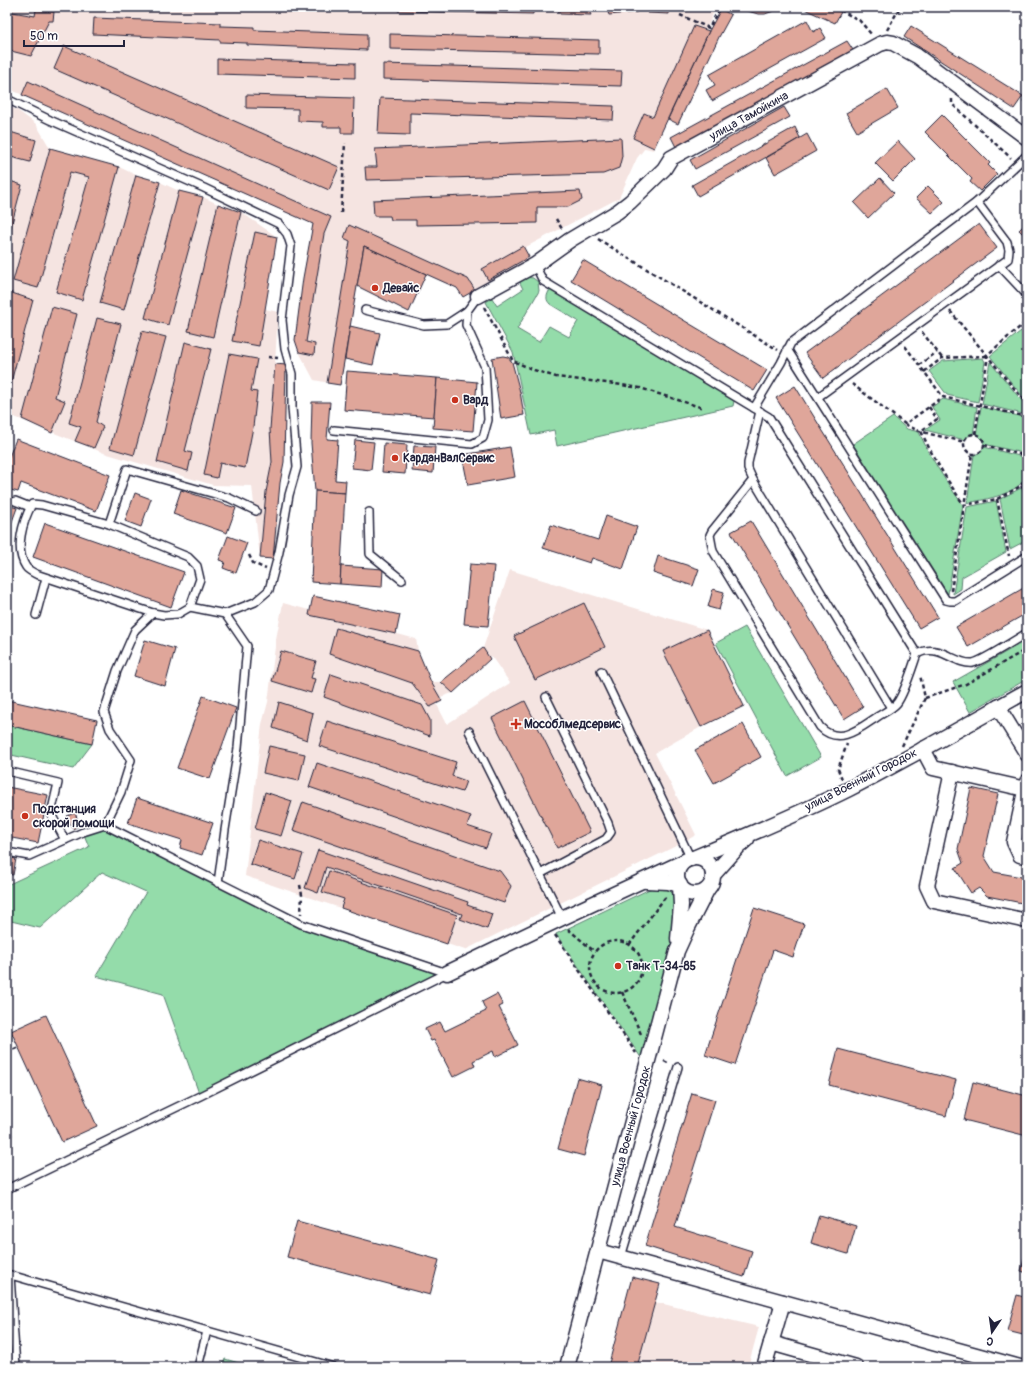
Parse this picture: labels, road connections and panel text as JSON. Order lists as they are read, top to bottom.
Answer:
{
  "streets": {
    "street": ["улица Тамойкина", "улица Военный Городок"]
  },
  "places": {
    "other": [
      "Девайс",
      "Вард",
      "КарданВалСервис",
      "Подстанция скорой помощи",
      "Танк Т-34-85"
    ],
    "health": ["Мособлмедсервис"]
  },
  "scale_bar": "50 m",
  "north": "bottom"
}
